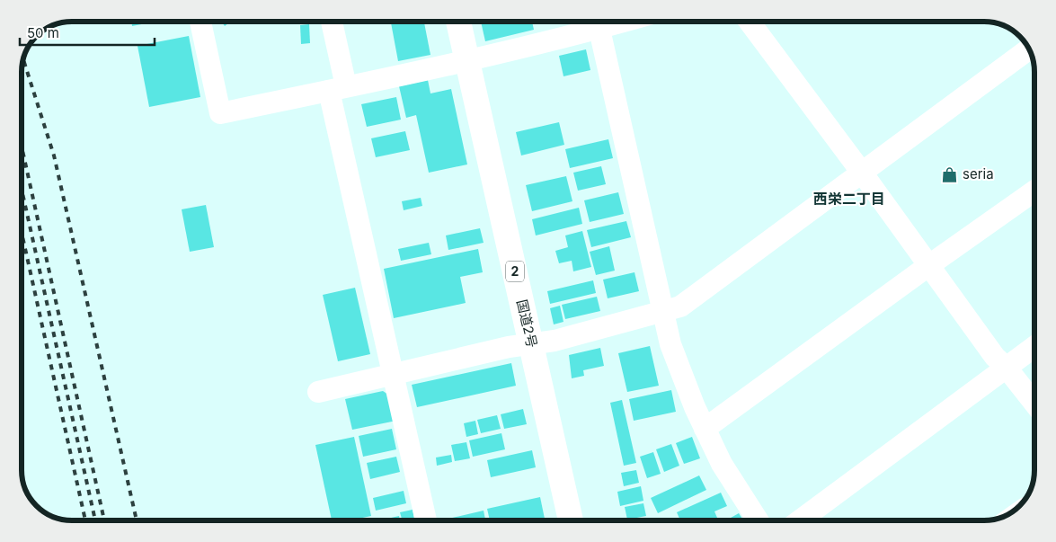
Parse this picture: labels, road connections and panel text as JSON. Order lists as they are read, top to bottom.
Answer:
{
  "streets": {
    "highway": ["2", "国道2号"]
  },
  "districts": ["西栄二丁目"],
  "places": {
    "shop": ["seria"]
  },
  "scale_bar": "50 m"
}
